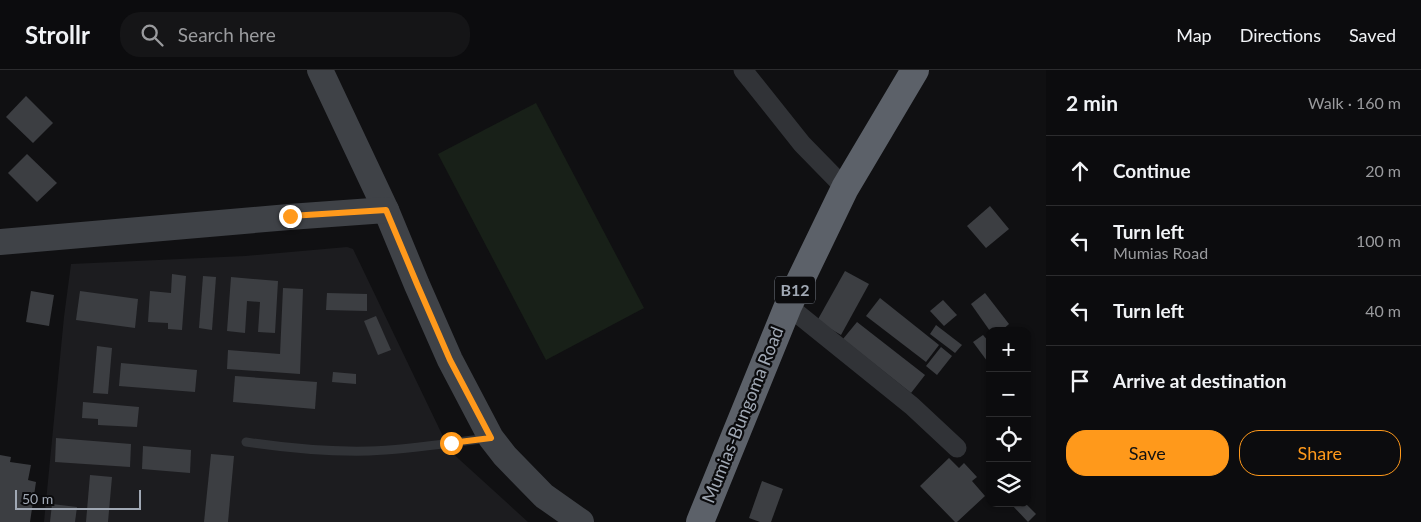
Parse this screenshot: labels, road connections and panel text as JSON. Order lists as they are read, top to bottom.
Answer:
{
  "streets": {
    "highway": ["B12", "Mumias-Bungoma Road"]
  },
  "scale_bar": "50 m",
  "page": {
    "header": "Strollr",
    "search": "Search here",
    "nav": ["Map", "Directions", "Saved"],
    "heading": ["2 min", "Walk · 160 m"],
    "list": [
      ["Continue", "20 m"],
      ["Turn left", "Mumias Road", "100 m"],
      ["Turn left", "40 m"],
      "Arrive at destination"
    ],
    "map_buttons": ["+", "−"],
    "buttons": ["Save", "Share"],
    "scale": "50 m"
  }
}
